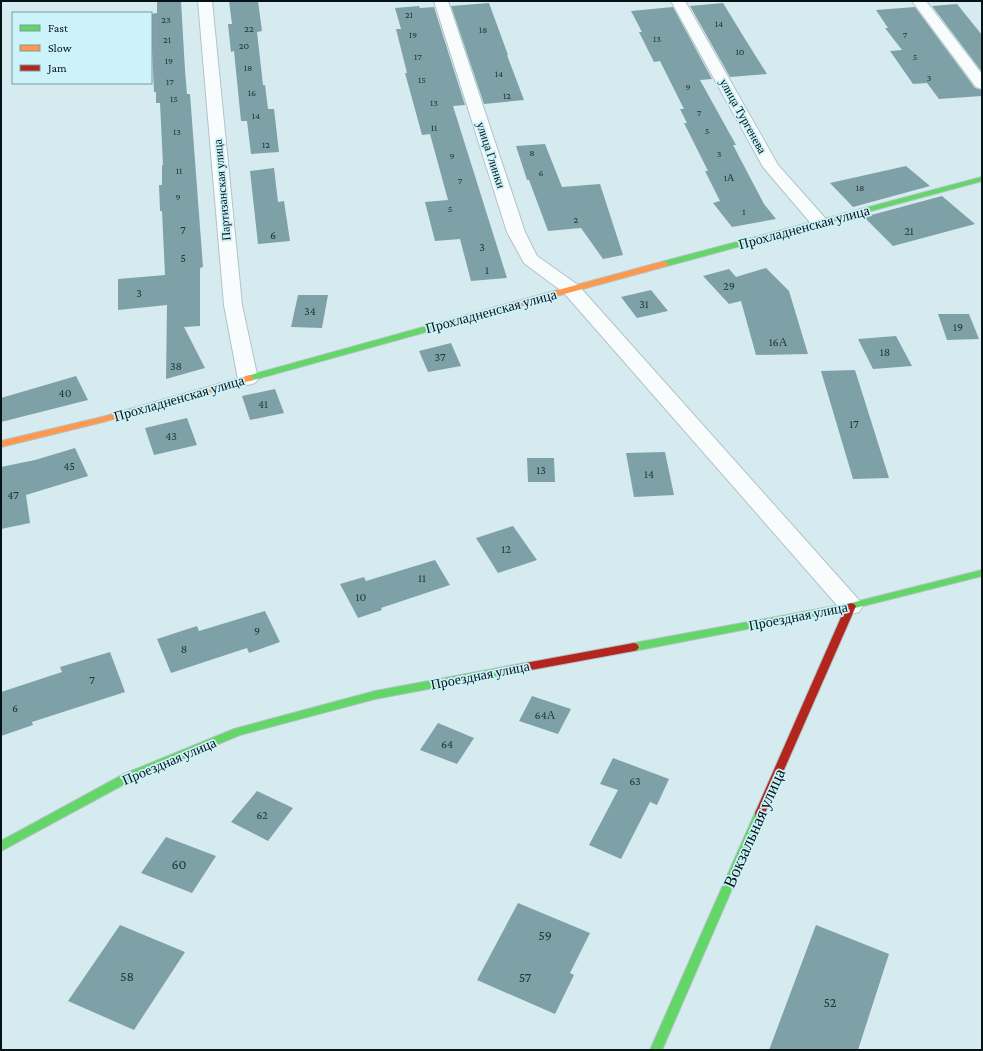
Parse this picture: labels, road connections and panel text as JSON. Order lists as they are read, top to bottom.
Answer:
{
  "streets": {
    "street": [
      "улица Тургенева",
      "улица Глинки",
      "Партизанская улица",
      "Прохладненская улица",
      "Проездная улица",
      "Вокзальная улица"
    ]
  },
  "crossings": [
    ["улица Тургенева", "Прохладненская улица"],
    ["улица Глинки", "Прохладненская улица"],
    ["улица Глинки", "Проездная улица"],
    ["улица Глинки", "Вокзальная улица"],
    ["Партизанская улица", "Прохладненская улица"],
    ["Проездная улица", "Вокзальная улица"]
  ],
  "house_numbers": [
    "21",
    "23",
    "14",
    "22",
    "18",
    "19",
    "7",
    "13",
    "21",
    "20",
    "10",
    "17",
    "5",
    "19",
    "18",
    "14",
    "3",
    "15",
    "17",
    "9",
    "16",
    "12",
    "15",
    "13",
    "7",
    "14",
    "11",
    "5",
    "13",
    "12",
    "8",
    "3",
    "9",
    "11",
    "6",
    "1А",
    "7",
    "18",
    "9",
    "5",
    "1",
    "2",
    "7",
    "21",
    "6",
    "3",
    "5",
    "1",
    "29",
    "3",
    "31",
    "34",
    "19",
    "16А",
    "18",
    "37",
    "38",
    "40",
    "41",
    "17",
    "43",
    "45",
    "13",
    "14",
    "47",
    "12",
    "11",
    "10",
    "9",
    "8",
    "7",
    "6",
    "64А",
    "64",
    "63",
    "62",
    "60",
    "59",
    "58",
    "57",
    "52"
  ],
  "legend": ["Fast", "Slow", "Jam"]
}
